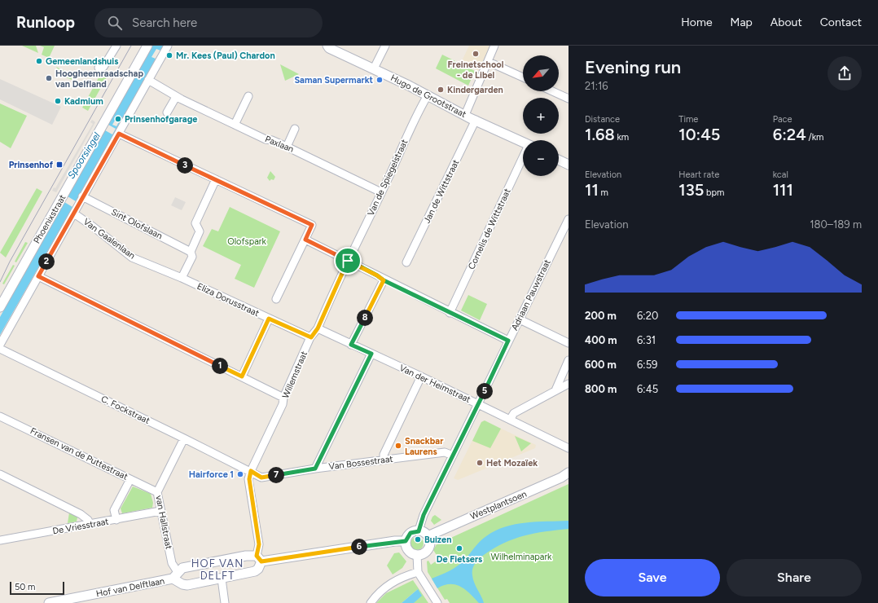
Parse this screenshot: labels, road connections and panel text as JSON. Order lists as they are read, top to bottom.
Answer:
{
  "streets": {
    "street": [
      "Hugo de Grootstraat",
      "Paxlaan",
      "Van de Spiegelstraat",
      "Jan de Wittstraat",
      "Phoenixstraat",
      "Sint Olofslaan",
      "Cornelis de Wittstraat",
      "Van Gaalenlaan",
      "Adriaan Pauwstraat",
      "Eliza Dorusstraat",
      "Willemstraat",
      "Van der Heimstraat",
      "C. Fockstraat",
      "Fransen van de Puttestraat",
      "Van Bossestraat",
      "Westplantsoen",
      "van Hallstraat",
      "De Vriesstraat",
      "Hof van Delftlaan"
    ]
  },
  "crossings": [
    ["Hugo de Grootstraat", "Van de Spiegelstraat"],
    ["Hugo de Grootstraat", "Jan de Wittstraat"],
    ["Paxlaan", "Van de Spiegelstraat"],
    ["Van de Spiegelstraat", "Willemstraat"],
    ["Van Gaalenlaan", "Eliza Dorusstraat"],
    ["Adriaan Pauwstraat", "Van der Heimstraat"],
    ["Adriaan Pauwstraat", "Van Bossestraat"],
    ["Adriaan Pauwstraat", "Westplantsoen"],
    ["Adriaan Pauwstraat", "Hof van Delftlaan"],
    ["Eliza Dorusstraat", "Willemstraat"],
    ["Willemstraat", "Van der Heimstraat"],
    ["Willemstraat", "C. Fockstraat"],
    ["Willemstraat", "Van Bossestraat"],
    ["C. Fockstraat", "Van Bossestraat"],
    ["C. Fockstraat", "van Hallstraat"],
    ["Fransen van de Puttestraat", "van Hallstraat"],
    ["Westplantsoen", "Hof van Delftlaan"],
    ["van Hallstraat", "De Vriesstraat"],
    ["van Hallstraat", "Hof van Delftlaan"]
  ],
  "districts": ["HOF VAN DELFT"],
  "water": ["Spoorsingel"],
  "parks": ["Olofspark", "Wilhelminapark"],
  "places": {
    "other": [
      "Freinetschool - de Libel",
      "Mr. Kees (Paul) Chardon",
      "Gemeenlandshuis",
      "Hoogheemraadschap van Delfland",
      "Saman Supermarkt",
      "Kindergarden",
      "Kadmium",
      "Prinsenhofgarage",
      "Snackbar Laurens",
      "Het Mozaïek",
      "Hairforce 1",
      "Buizen",
      "De Fietsers"
    ],
    "transit": ["Prinsenhof"]
  },
  "scale_bar": "50 m",
  "north": "bottom left",
  "page": {
    "header": "Runloop",
    "search": "Search here",
    "nav": [
      "Home",
      "Map",
      "About",
      "Contact"
    ],
    "heading": ["Evening run", "21:16"],
    "map_buttons": ["+", "−"],
    "stats": [
      ["Distance", "1.68 km"],
      ["Time", "10:45"],
      ["Pace", "6:24 /km"],
      ["Elevation", "11 m"],
      ["Heart rate", "135 bpm"],
      ["kcal", "111"]
    ],
    "pins": [
      "3",
      "2",
      "8",
      "1",
      "5",
      "7",
      "6"
    ],
    "chart": ["Elevation", "180–189 m"],
    "list": [
      {
        "name": "200 m",
        "note": "6:20"
      },
      {
        "name": "400 m",
        "note": "6:31"
      },
      {
        "name": "600 m",
        "note": "6:59"
      },
      {
        "name": "800 m",
        "note": "6:45"
      }
    ],
    "buttons": ["Save", "Share"],
    "scale": "50 m"
  }
}
